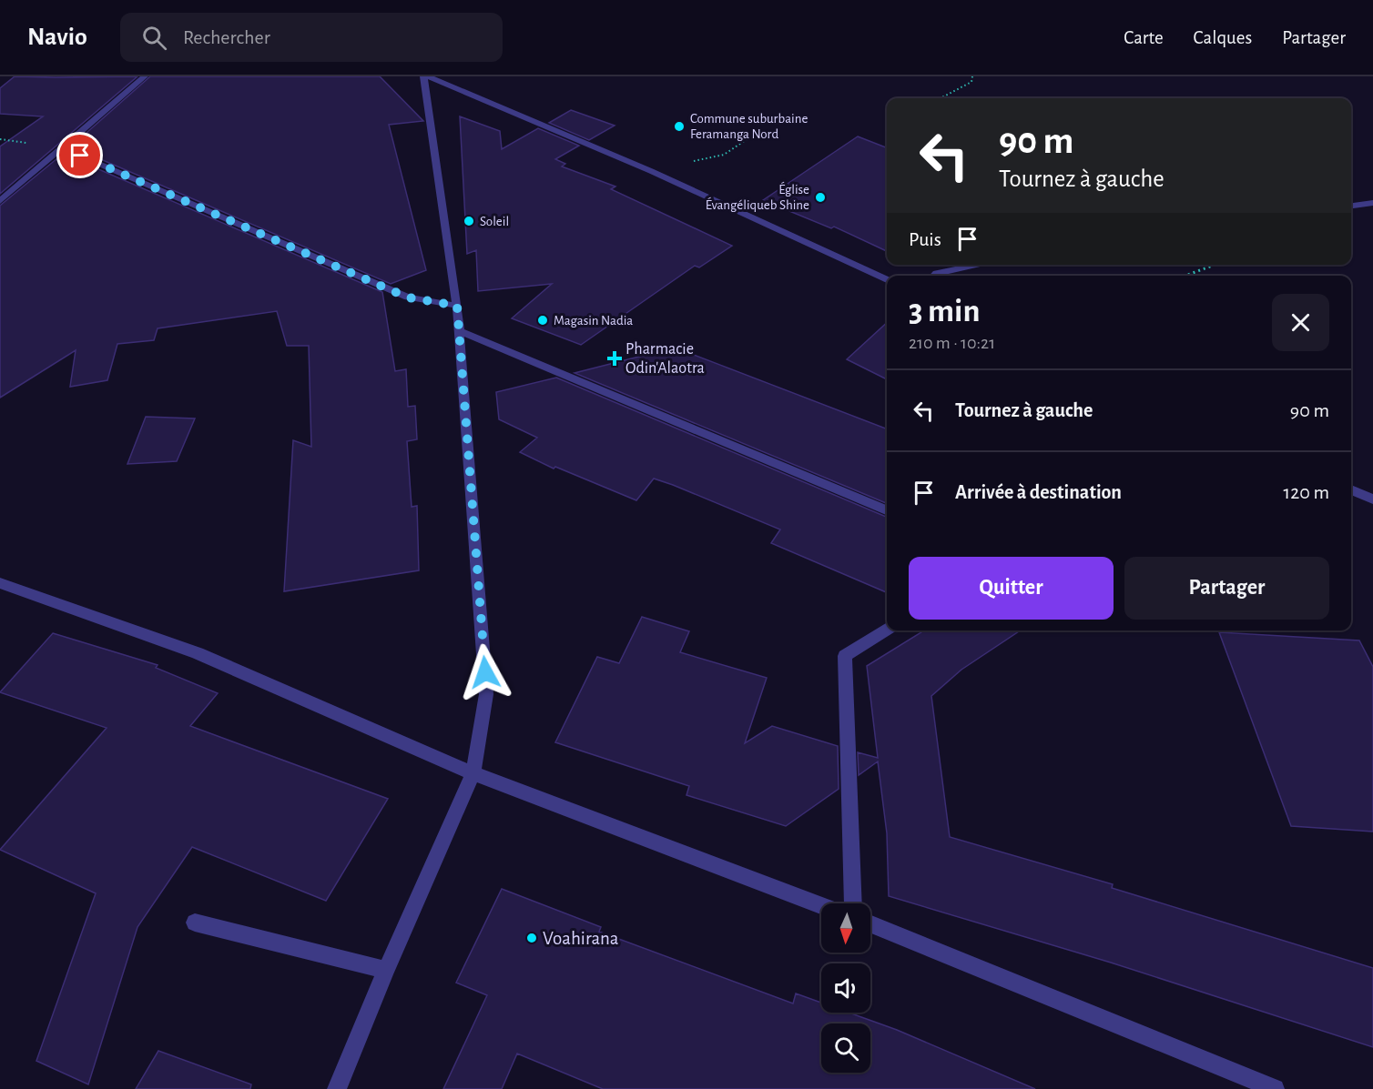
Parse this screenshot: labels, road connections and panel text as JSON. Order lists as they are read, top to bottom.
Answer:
{
  "places": {
    "other": [
      "Commune suburbaine Feramanga Nord",
      "Église Évangéliqueb Shine",
      "Soleil",
      "Magasin Nadia",
      "Voahirana"
    ],
    "health": ["Pharmacie Odin'Alaotra"]
  },
  "north": "bottom",
  "page": {
    "header": "Navio",
    "search": "Rechercher",
    "nav": ["Carte", "Calques", "Partager"],
    "turn": ["90 m", "Tournez à gauche"],
    "then": "Puis",
    "heading": ["3 min", "210 m · 10:21"],
    "list": [
      {
        "name": "Tournez à gauche",
        "value": "90 m"
      },
      {
        "name": "Arrivée à destination",
        "value": "120 m"
      }
    ],
    "buttons": ["Quitter", "Partager"]
  }
}
